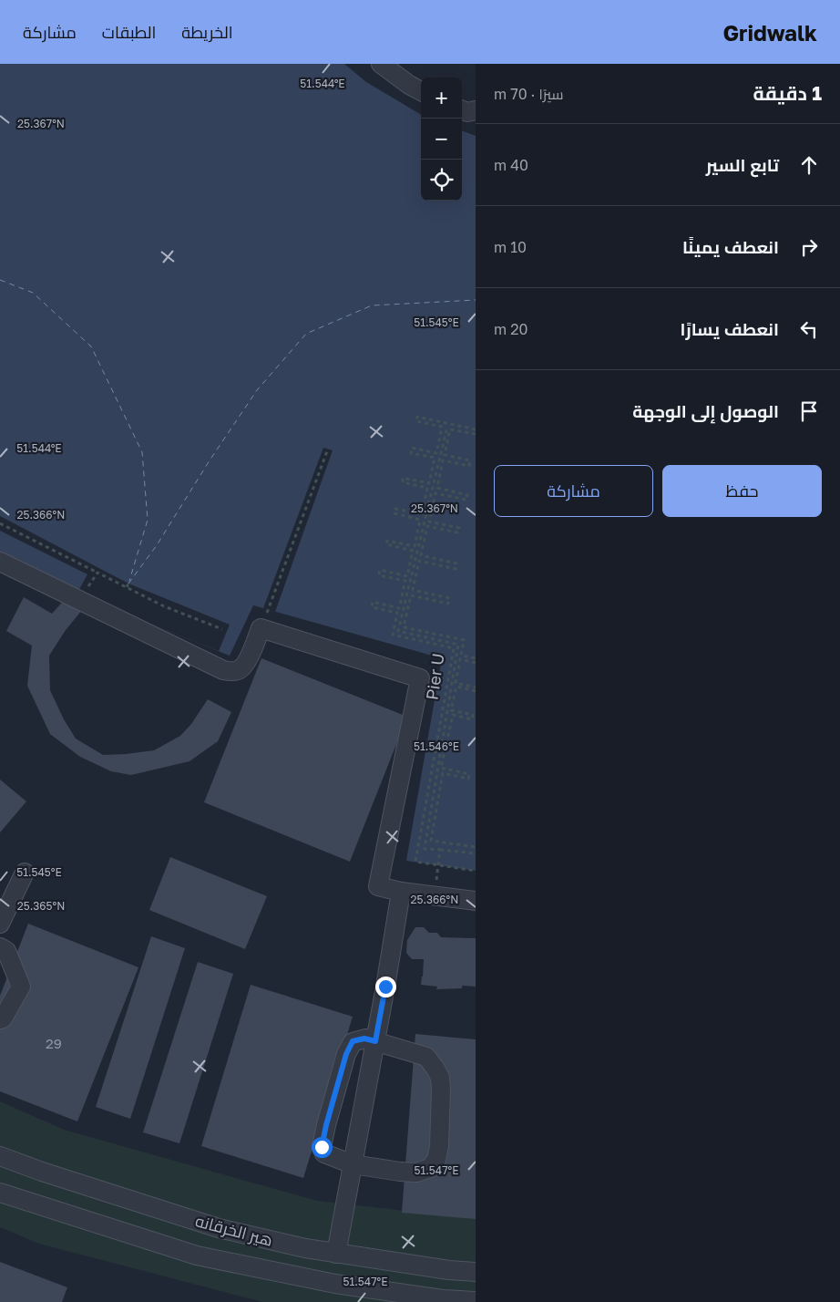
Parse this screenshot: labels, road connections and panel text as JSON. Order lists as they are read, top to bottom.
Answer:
{
  "streets": {
    "street": ["هير الخرقانه"],
    "path": ["Pier U"]
  },
  "house_numbers": ["29"],
  "page": {
    "header": "Gridwalk",
    "nav": ["الخريطة", "الطبقات", "مشاركة"],
    "heading": ["1 دقيقة", "سيرًا · 70 m"],
    "map_buttons": ["+", "−"],
    "list": [
      ["تابع السير", "40 m"],
      ["انعطف يمينًا", "10 m"],
      ["انعطف يسارًا", "20 m"],
      "الوصول إلى الوجهة"
    ],
    "buttons": ["حفظ", "مشاركة"]
  },
  "coordinates": [
    "51.544°E",
    "25.367°N",
    "51.545°E",
    "25.366°N",
    "51.546°E",
    "25.365°N",
    "51.547°E"
  ]
}
